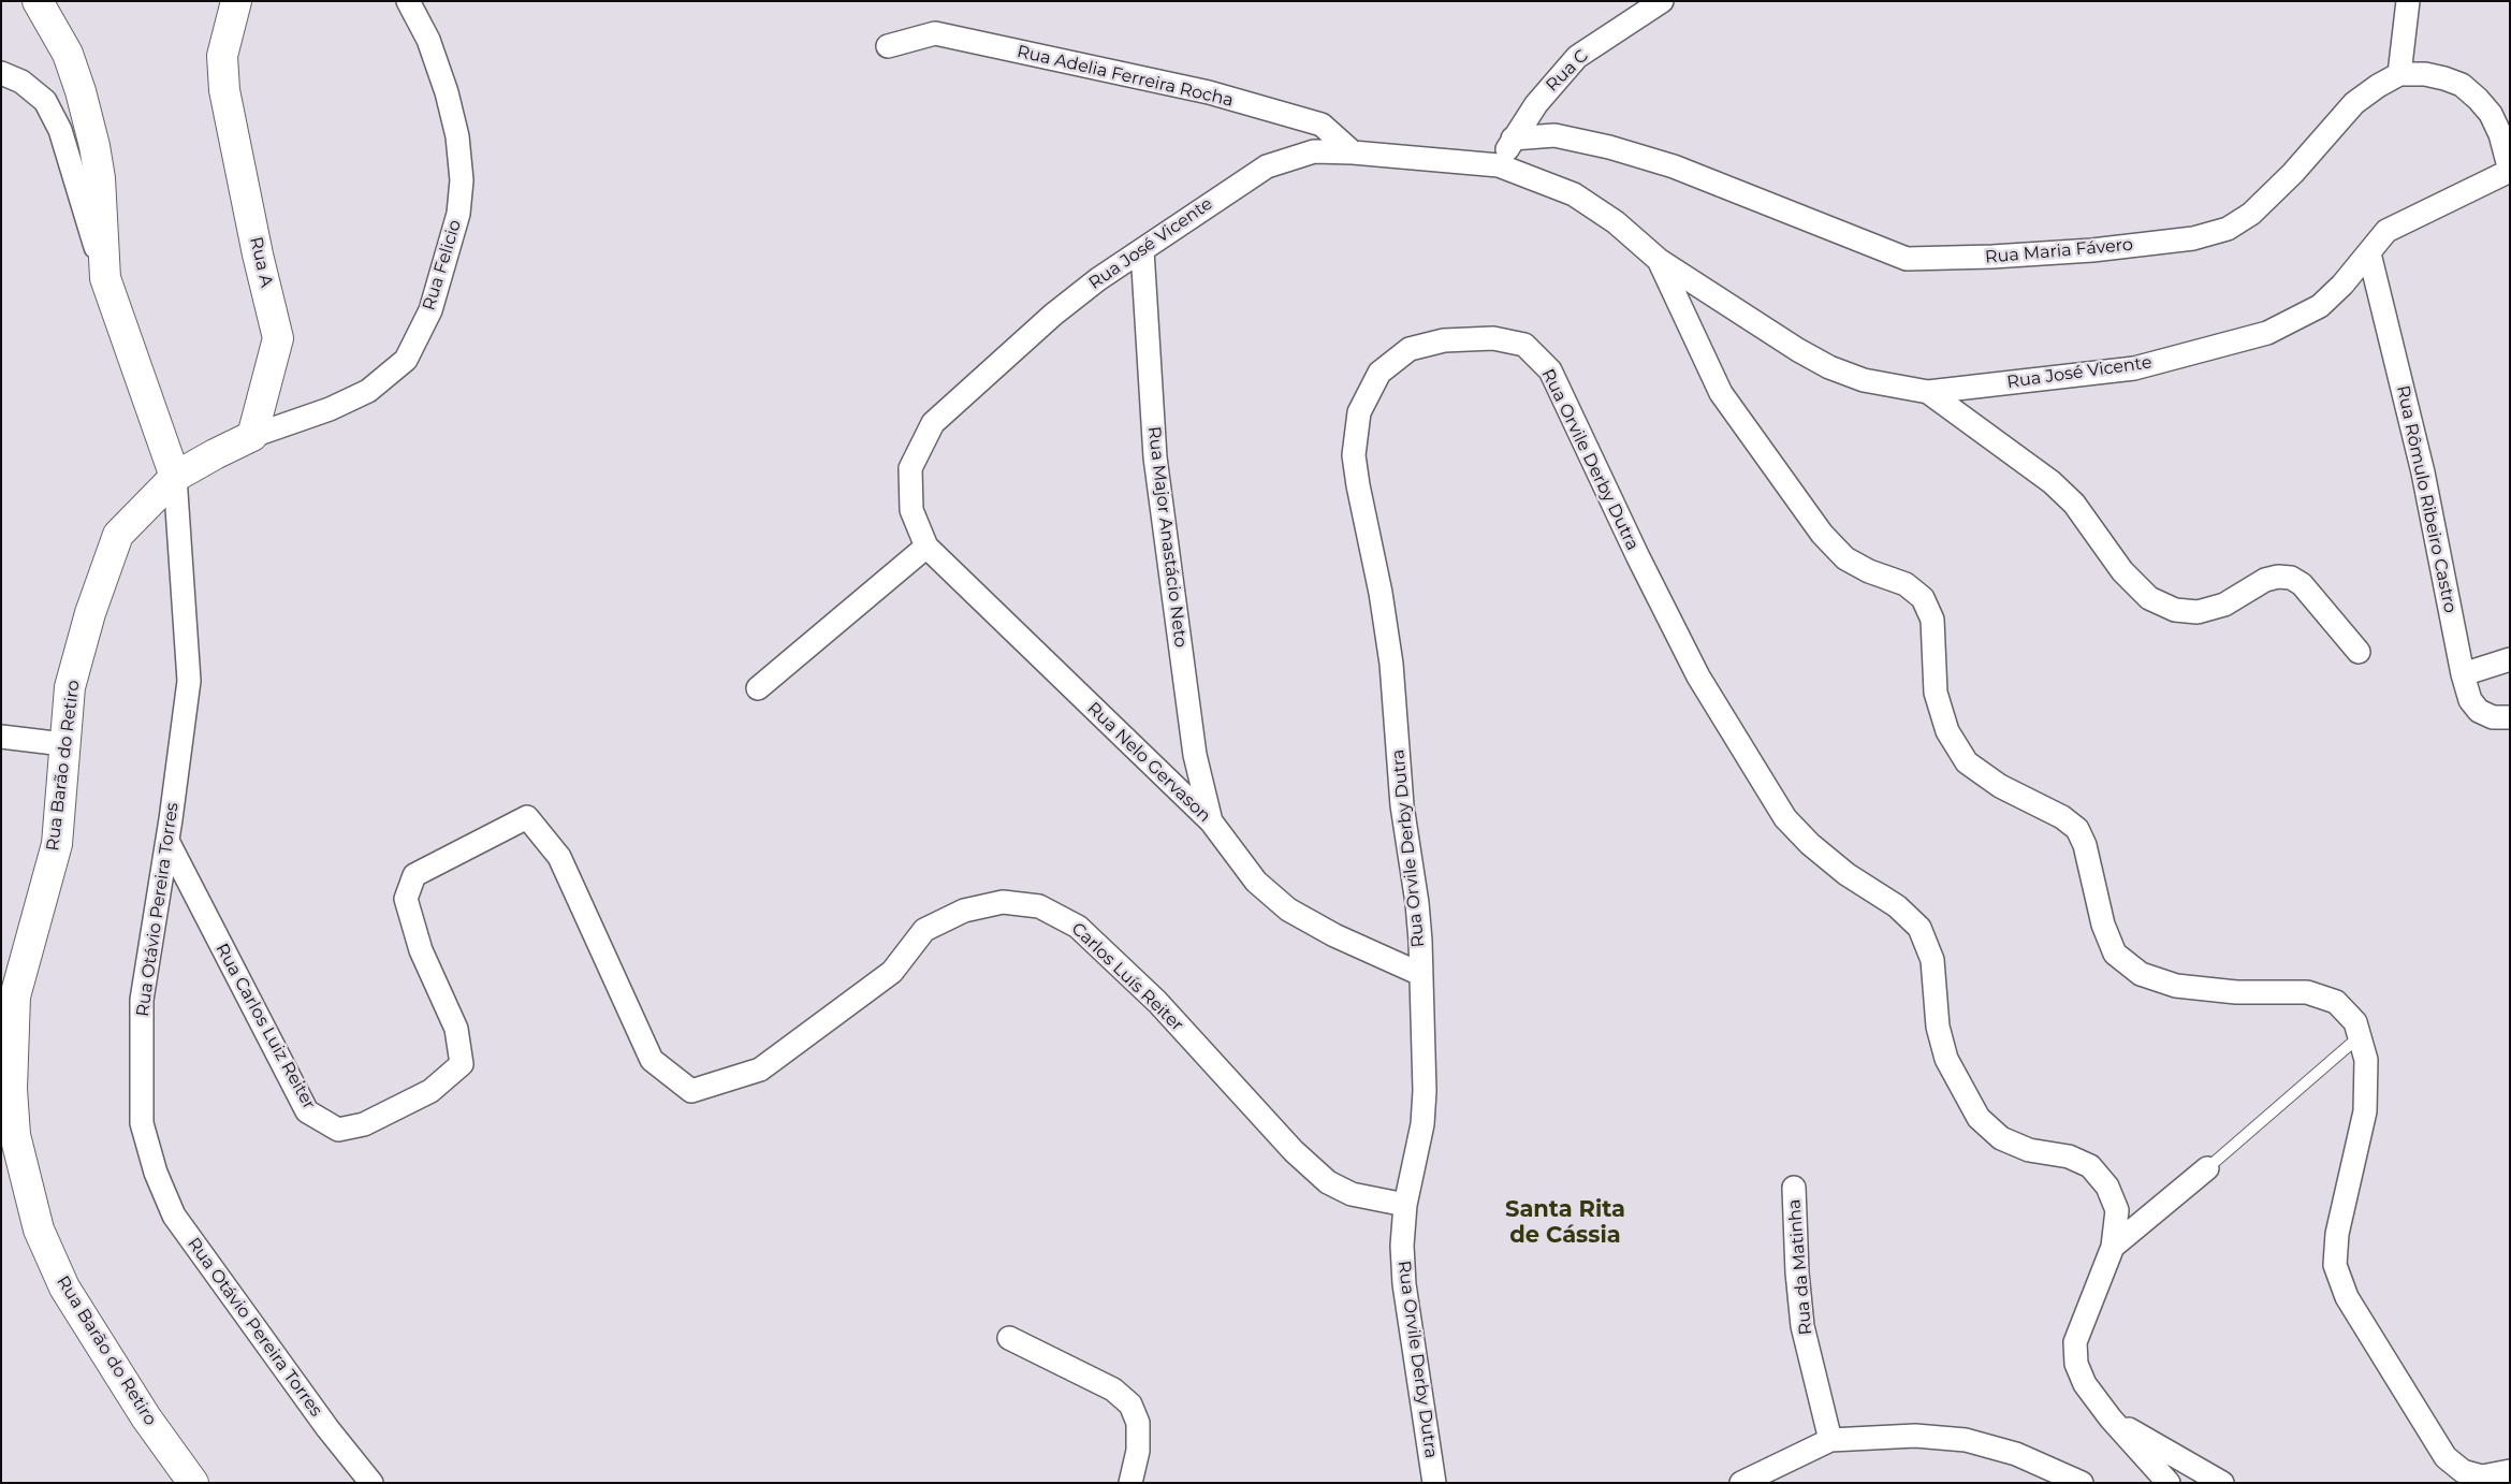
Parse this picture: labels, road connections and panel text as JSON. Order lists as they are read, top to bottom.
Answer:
{
  "streets": {
    "main road": ["Rua A", "Rua Barão do Retiro", "Rua Otávio Pereira Torres"],
    "street": [
      "Rua C",
      "Rua Adelia Ferreira Rocha",
      "Rua José Vicente",
      "Rua Maria Fávero",
      "Rua Felicio",
      "Rua Orvile Derby Dutra",
      "Rua Rômulo Ribeiro Castro",
      "Rua Major Anastácio Neto",
      "Rua Nelo Gervason",
      "Carlos Luís Reiter",
      "Rua Carlos Luiz Reiter",
      "Rua da Matinha"
    ]
  },
  "crossings": [
    ["Rua C", "Rua José Vicente"],
    ["Rua C", "Rua Maria Fávero"],
    ["Rua Adelia Ferreira Rocha", "Rua José Vicente"],
    ["Rua José Vicente", "Rua Maria Fávero"],
    ["Rua José Vicente", "Rua Rômulo Ribeiro Castro"],
    ["Rua José Vicente", "Rua Major Anastácio Neto"],
    ["Rua José Vicente", "Rua Nelo Gervason"],
    ["Rua A", "Rua Felicio"],
    ["Rua Orvile Derby Dutra", "Rua Nelo Gervason"],
    ["Rua Orvile Derby Dutra", "Carlos Luís Reiter"],
    ["Rua Major Anastácio Neto", "Rua Nelo Gervason"],
    ["Rua Barão do Retiro", "Rua Otávio Pereira Torres"],
    ["Rua Otávio Pereira Torres", "Rua Carlos Luiz Reiter"],
    ["Carlos Luís Reiter", "Rua Carlos Luiz Reiter"]
  ],
  "districts": ["Santa Rita de Cássia"]
}
